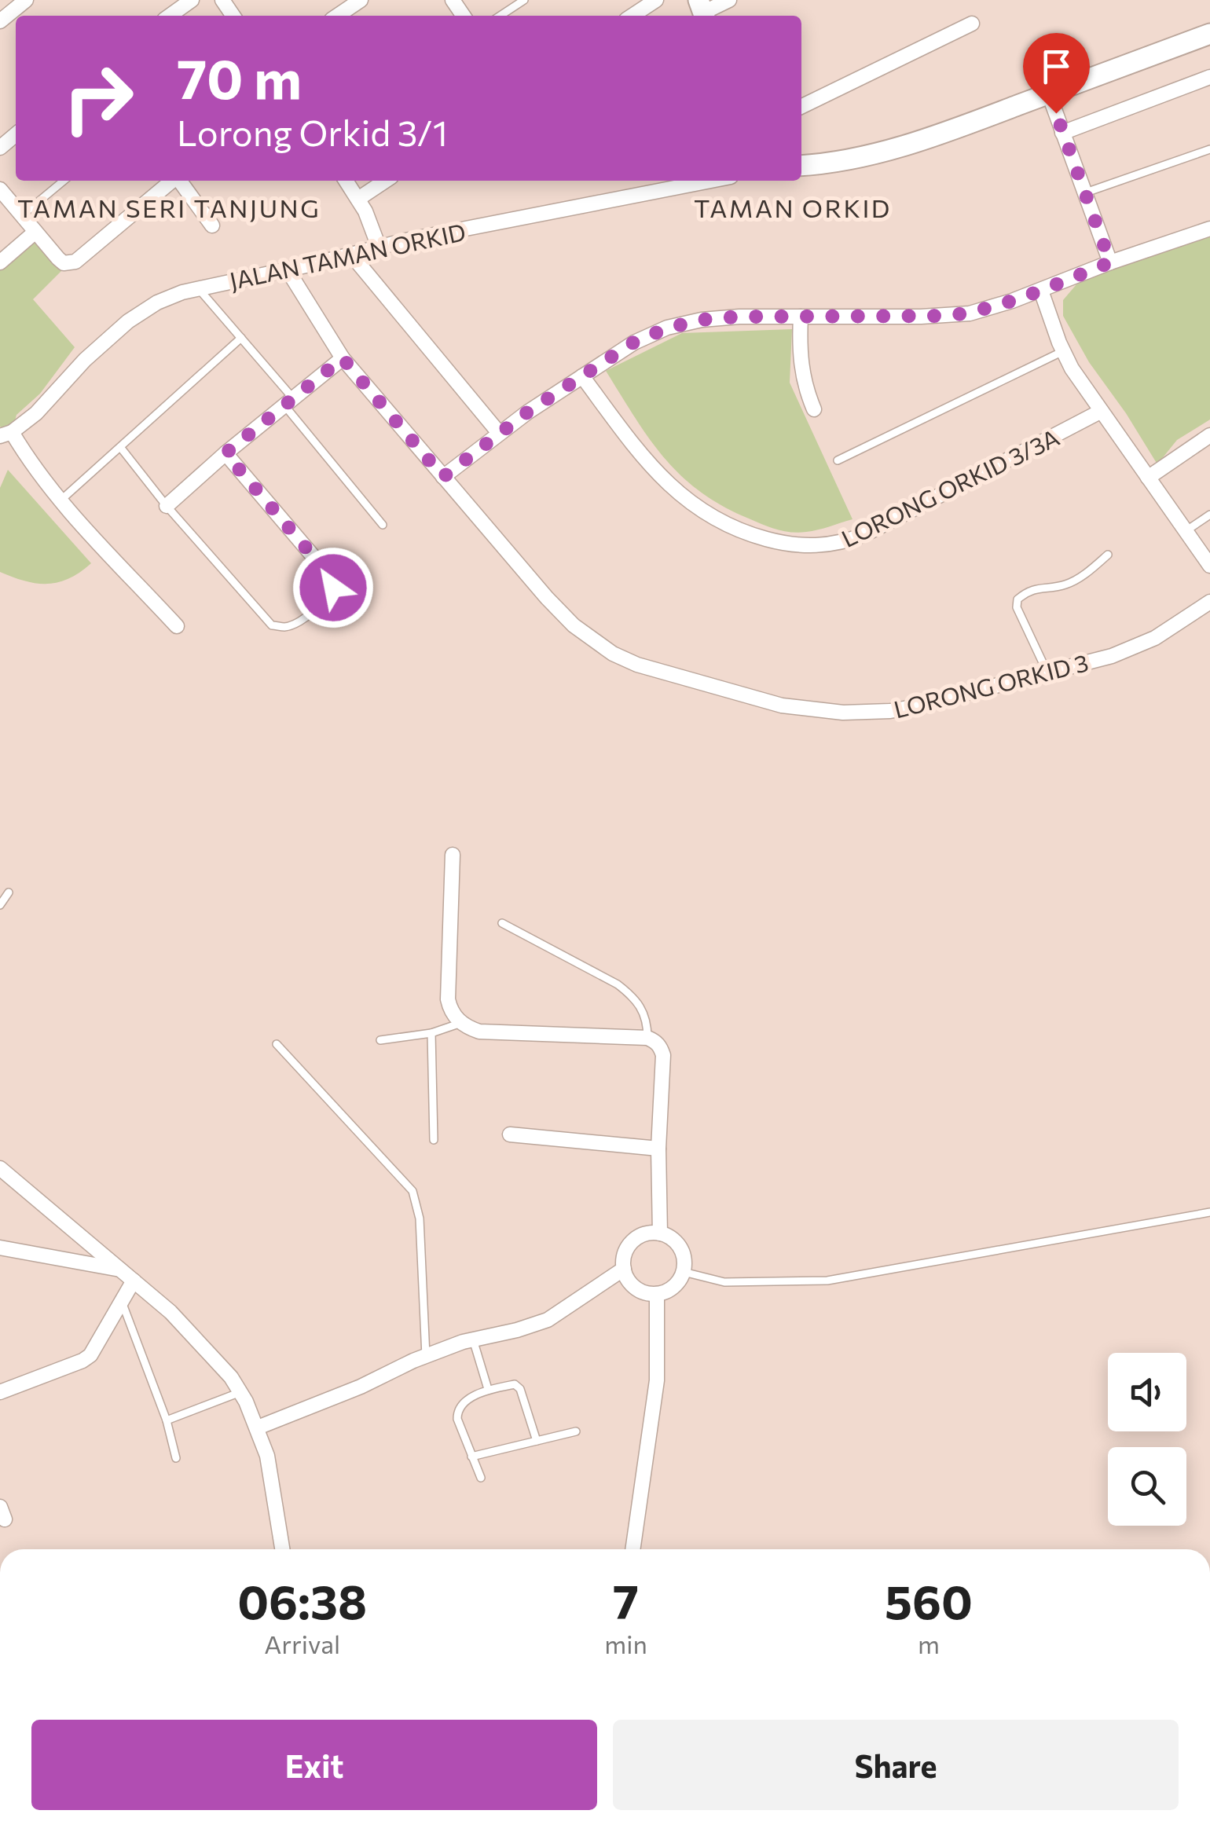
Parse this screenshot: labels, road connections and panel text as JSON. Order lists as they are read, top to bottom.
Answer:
{
  "streets": {
    "street": ["JALAN TAMAN ORKID", "LORONG ORKID 3/3A", "LORONG ORKID 3"]
  },
  "crossings": [
    ["JALAN TAMAN ORKID", "LORONG ORKID 3"]
  ],
  "districts": ["TAMAN SERI TANJUNG", "TAMAN ORKID"],
  "page": {
    "turn": ["70 m", "Lorong Orkid 3/1"],
    "eta": [
      "06:38",
      "Arrival",
      "7",
      "min",
      "560",
      "m"
    ],
    "buttons": ["Exit", "Share"]
  }
}
